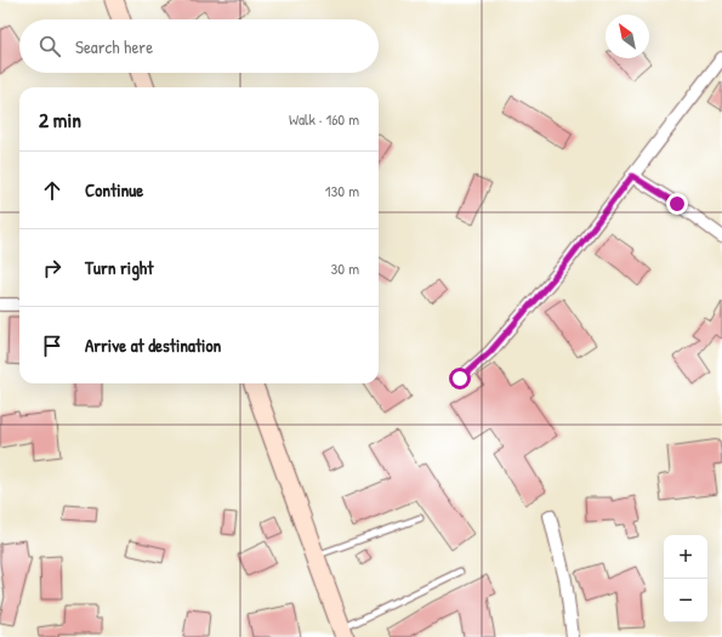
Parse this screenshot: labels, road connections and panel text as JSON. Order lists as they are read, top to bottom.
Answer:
{
  "north": "top left",
  "page": {
    "search": "Search here",
    "heading": ["2 min", "Walk · 160 m"],
    "list": [
      ["Continue", "130 m"],
      ["Turn right", "30 m"],
      "Arrive at destination"
    ],
    "map_buttons": ["+", "−"]
  }
}
